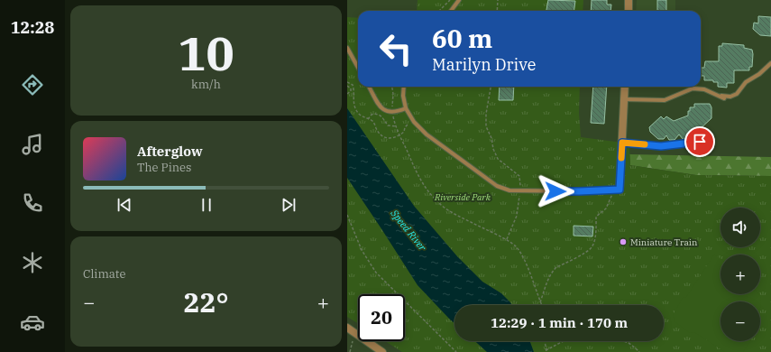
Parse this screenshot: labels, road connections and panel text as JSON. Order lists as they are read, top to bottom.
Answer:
{
  "water": ["Speed River"],
  "parks": ["Riverside Park"],
  "places": ["Miniature Train"],
  "page": {
    "tabs": "12:28",
    "tile": [
      ["10", "km/h"],
      "Climate"
    ],
    "turn": ["60 m", "Marilyn Drive"],
    "song": ["Afterglow", "The Pines"],
    "map_buttons": ["+", "−"],
    "heat": ["−", "22°", "+"],
    "limit": "20",
    "trip": "12:29 · 1 min · 170 m"
  }
}
